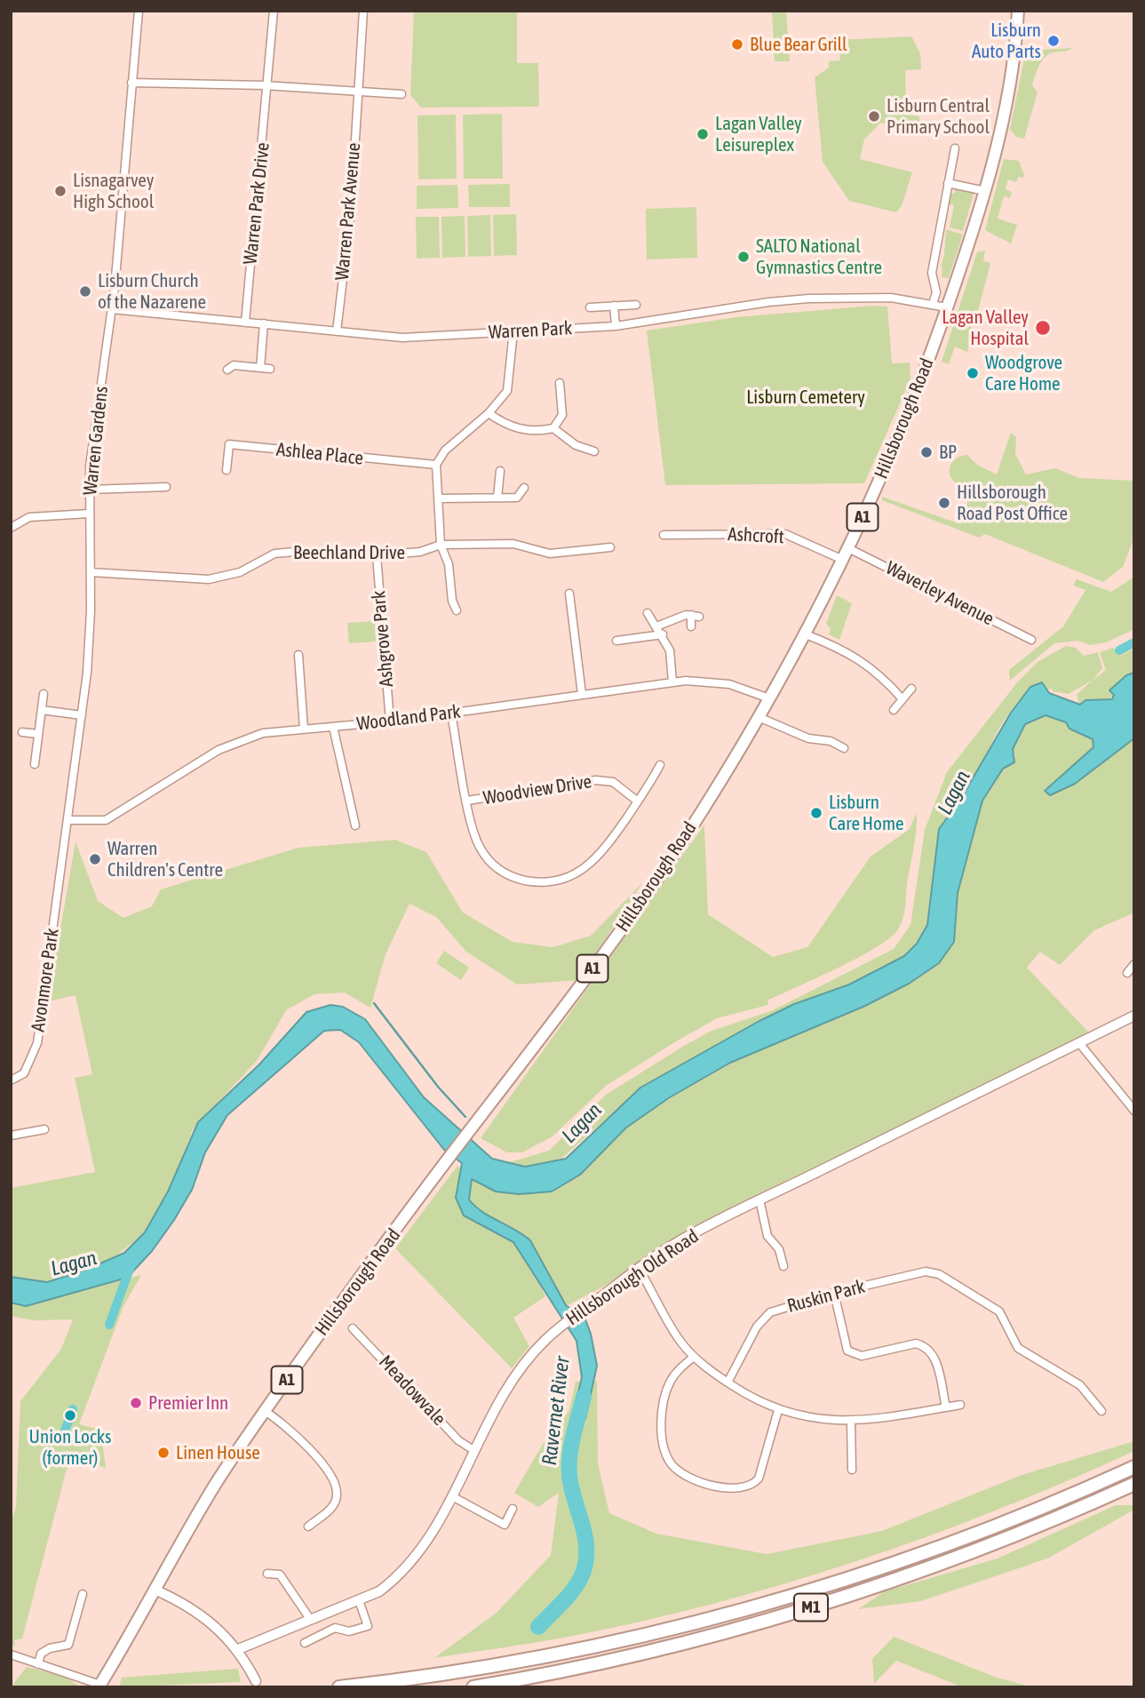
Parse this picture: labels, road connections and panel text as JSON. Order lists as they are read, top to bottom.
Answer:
{
  "streets": {
    "highway": ["Hillsborough Road", "A1", "M1"],
    "street": [
      "Warren Park Drive",
      "Warren Park Avenue",
      "Warren Park",
      "Warren Gardens",
      "Ashlea Place",
      "Ashcroft",
      "Beechland Drive",
      "Waverley Avenue",
      "Ashgrove Park",
      "Woodland Park",
      "Woodview Drive",
      "Avonmore Park",
      "Hillsborough Old Road",
      "Ruskin Park",
      "Meadowvale"
    ]
  },
  "crossings": [
    ["Warren Park Drive", "Warren Park"],
    ["Warren Park Avenue", "Warren Park"],
    ["Warren Park", "Hillsborough Road"],
    ["Warren Park", "Warren Gardens"],
    ["Hillsborough Road", "Ashcroft"],
    ["Hillsborough Road", "Waverley Avenue"],
    ["Hillsborough Road", "Woodland Park"],
    ["Warren Gardens", "Beechland Drive"],
    ["Warren Gardens", "Woodland Park"],
    ["Warren Gardens", "Avonmore Park"],
    ["Beechland Drive", "Ashgrove Park"],
    ["Ashgrove Park", "Woodland Park"],
    ["Hillsborough Old Road", "Meadowvale"]
  ],
  "water": ["Lagan", "Ravernet River"],
  "parks": ["Lisburn Cemetery"],
  "places": [
    "Lisburn Auto Parts",
    "Blue Bear Grill",
    "Lisburn Central Primary School",
    "Lagan Valley Leisureplex",
    "Lisnagarvey High School",
    "SALTO National Gymnastics Centre",
    "Lisburn Church of the Nazarene",
    "Lagan Valley Hospital",
    "Woodgrove Care Home",
    "BP",
    "Hillsborough Road Post Office",
    "Lisburn Care Home",
    "Warren Children's Centre",
    "Premier Inn",
    "Union Locks (former)",
    "Linen House"
  ]
}
